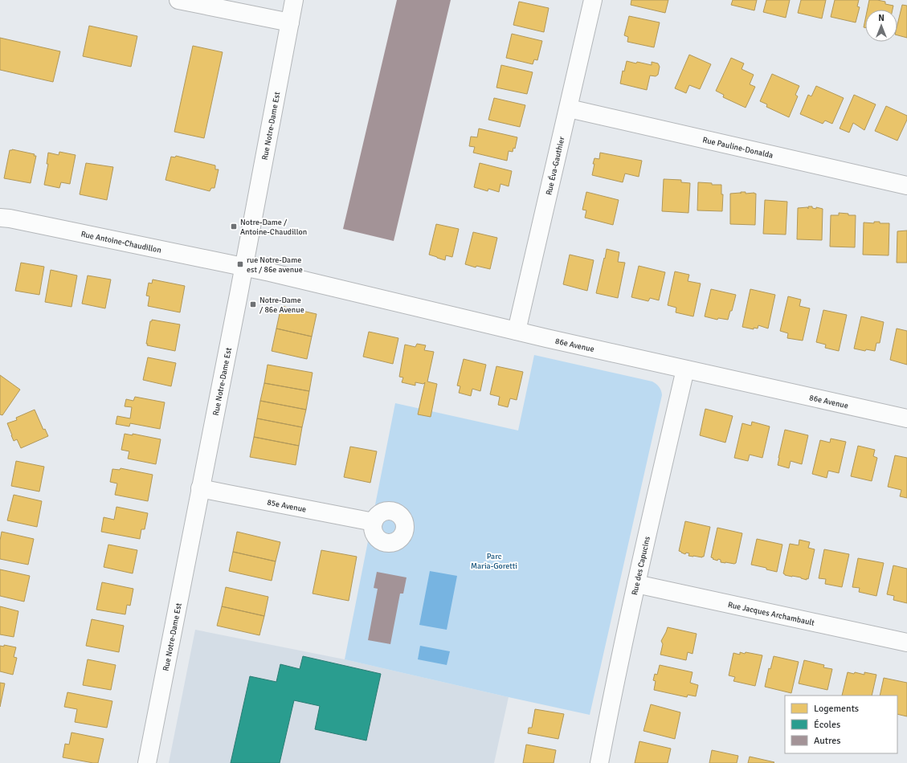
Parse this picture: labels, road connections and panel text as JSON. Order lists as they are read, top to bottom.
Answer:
{
  "streets": {
    "street": [
      "Rue Notre-Dame Est",
      "Rue Pauline-Donalda",
      "Rue Éva-Gauthier",
      "Rue Antoine-Chaudillon",
      "86e Avenue",
      "85e Avenue",
      "Rue des Capucins",
      "Rue Jacques Archambault"
    ]
  },
  "crossings": [
    ["Rue Notre-Dame Est", "Rue Antoine-Chaudillon"],
    ["Rue Notre-Dame Est", "86e Avenue"],
    ["Rue Notre-Dame Est", "85e Avenue"],
    ["Rue Pauline-Donalda", "Rue Éva-Gauthier"],
    ["Rue Éva-Gauthier", "86e Avenue"],
    ["Rue Antoine-Chaudillon", "86e Avenue"],
    ["86e Avenue", "Rue des Capucins"],
    ["Rue des Capucins", "Rue Jacques Archambault"]
  ],
  "parks": ["Parc Maria-Goretti"],
  "places": {
    "transit": ["Notre-Dame / Antoine-Chaudillon", "rue Notre-Dame est / 86e avenue", "Notre-Dame / 86e Avenue"]
  },
  "legend": ["Logements", "Écoles", "Autres"],
  "north": "top"
}
